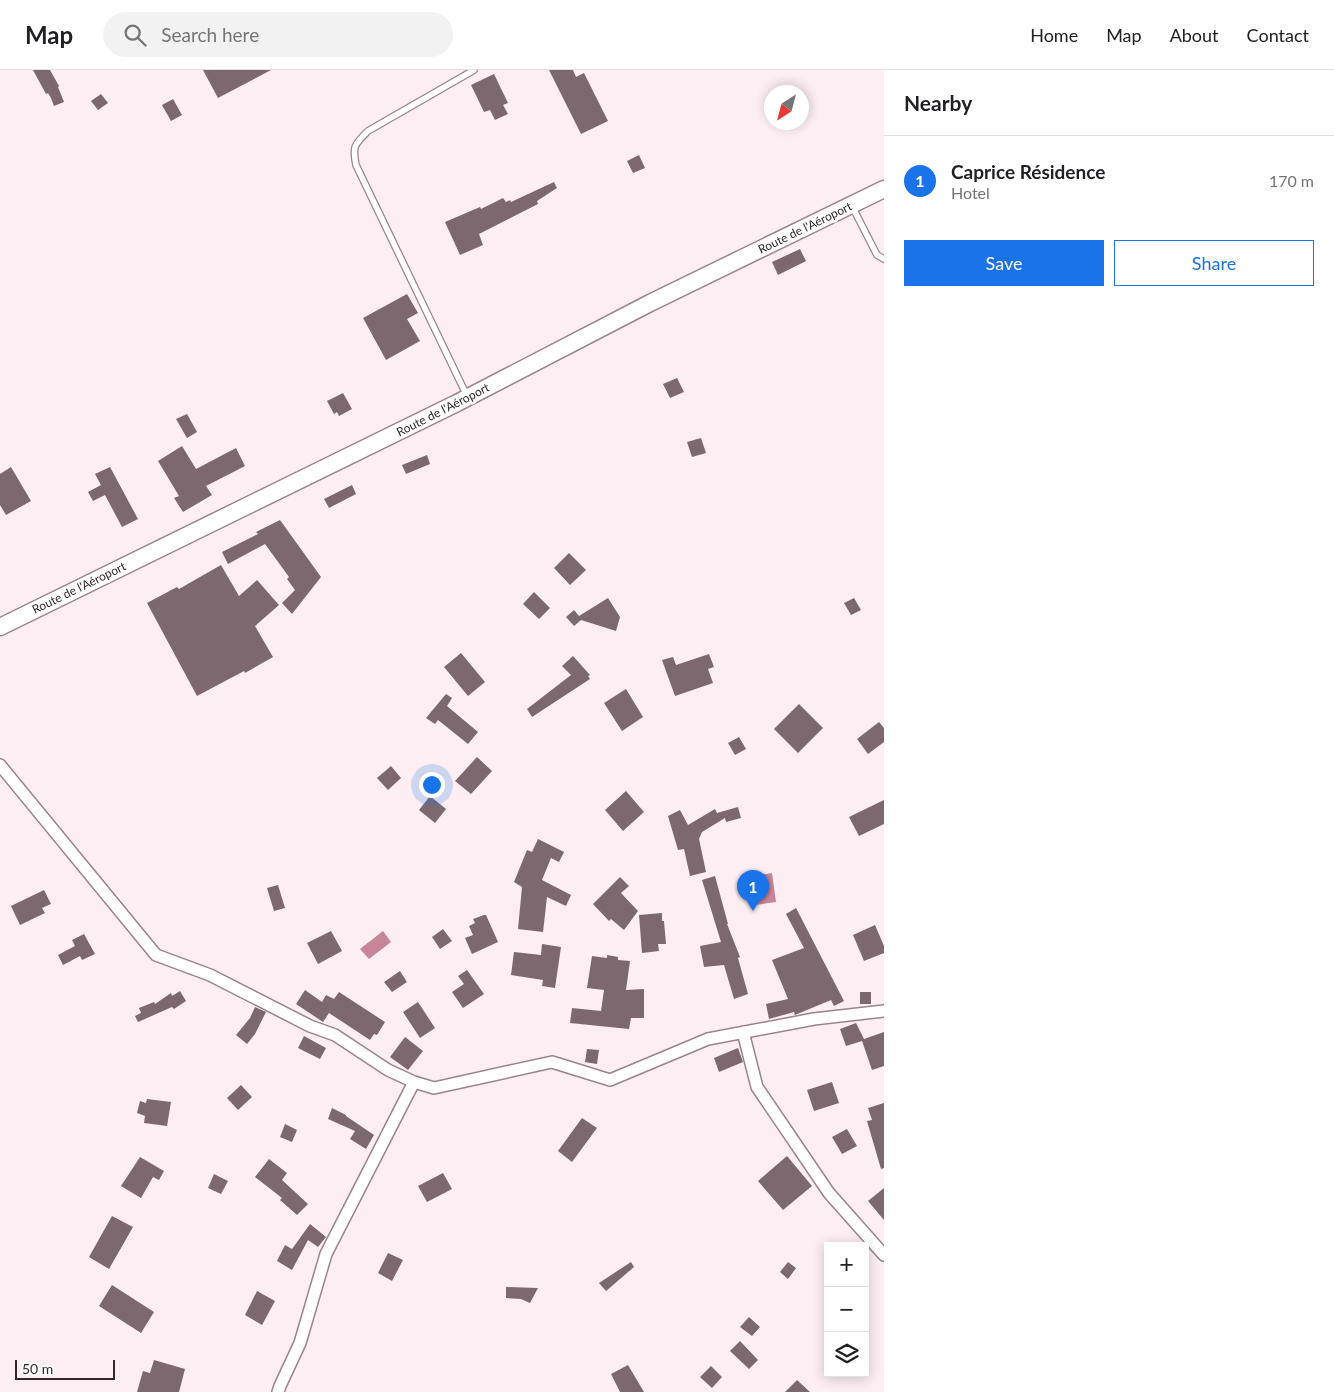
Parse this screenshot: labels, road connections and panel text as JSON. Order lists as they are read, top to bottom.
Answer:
{
  "streets": {
    "main road": ["Route de l'Aéroport"]
  },
  "scale_bar": "50 m",
  "north": "bottom left",
  "page": {
    "header": "Map",
    "search": "Search here",
    "nav": [
      "Home",
      "Map",
      "About",
      "Contact"
    ],
    "heading": "Nearby",
    "list": [
      {
        "mark": "1",
        "name": "Caprice Résidence",
        "note": "Hotel",
        "value": "170 m"
      }
    ],
    "buttons": ["Save", "Share"],
    "pins": "1",
    "map_buttons": ["+", "−"],
    "scale": "50 m"
  }
}
